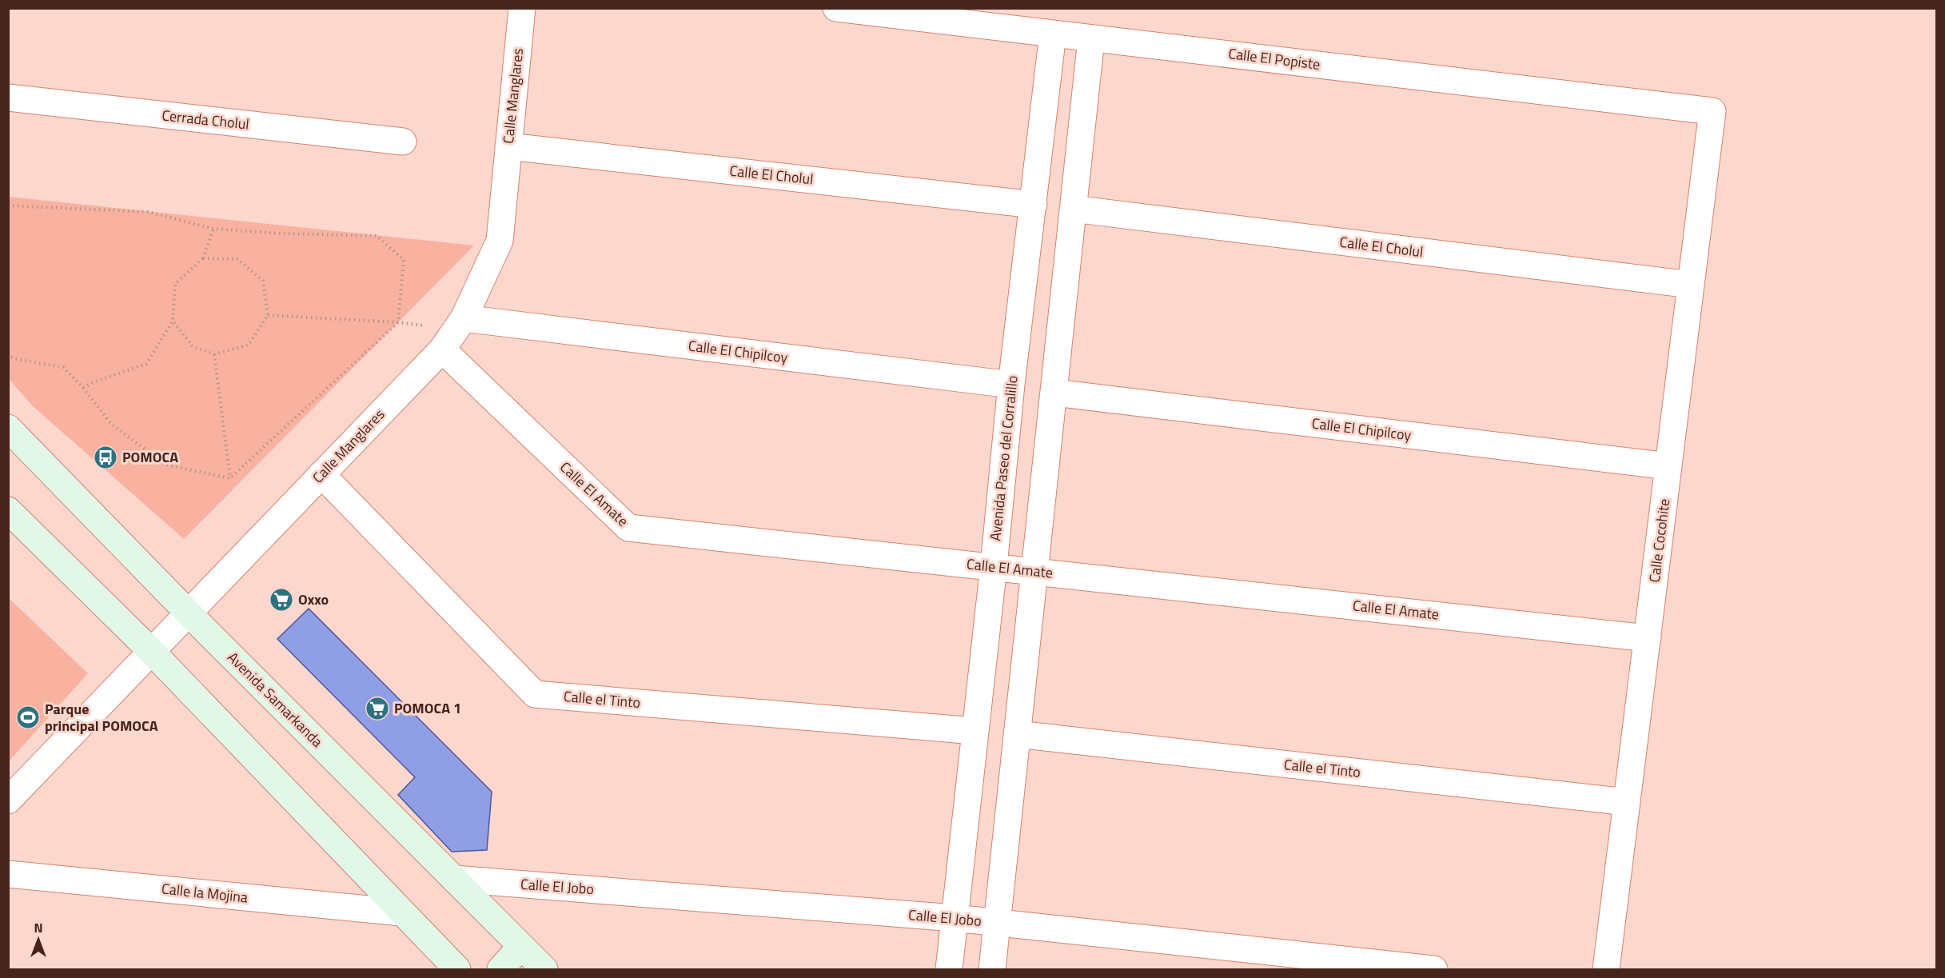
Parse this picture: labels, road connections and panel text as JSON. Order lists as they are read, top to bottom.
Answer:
{
  "streets": {
    "street": [
      "Calle El Popiste",
      "Calle Manglares",
      "Cerrada Cholul",
      "Calle El Cholul",
      "Calle El Chipilcoy",
      "Avenida Paseo del Corralillo",
      "Calle El Amate",
      "Calle Cocohite",
      "Avenida Samarkanda",
      "Calle el Tinto",
      "Calle El Jobo",
      "Calle la Mojina"
    ]
  },
  "crossings": [
    ["Calle El Popiste", "Avenida Paseo del Corralillo"],
    ["Calle El Popiste", "Calle Cocohite"],
    ["Calle Manglares", "Calle El Cholul"],
    ["Calle Manglares", "Calle El Chipilcoy"],
    ["Calle Manglares", "Calle El Amate"],
    ["Calle Manglares", "Avenida Samarkanda"],
    ["Calle Manglares", "Calle el Tinto"],
    ["Calle El Cholul", "Avenida Paseo del Corralillo"],
    ["Calle El Cholul", "Calle Cocohite"],
    ["Calle El Chipilcoy", "Avenida Paseo del Corralillo"],
    ["Calle El Chipilcoy", "Calle Cocohite"],
    ["Avenida Paseo del Corralillo", "Calle El Amate"],
    ["Avenida Paseo del Corralillo", "Calle el Tinto"],
    ["Avenida Paseo del Corralillo", "Calle El Jobo"],
    ["Calle El Amate", "Calle Cocohite"],
    ["Calle Cocohite", "Calle el Tinto"],
    ["Avenida Samarkanda", "Calle El Jobo"]
  ],
  "places": {
    "bus stop": ["POMOCA"],
    "supermarket": ["Oxxo", "POMOCA 1"],
    "sports": ["Parque principal POMOCA"]
  },
  "north": "top"
}
